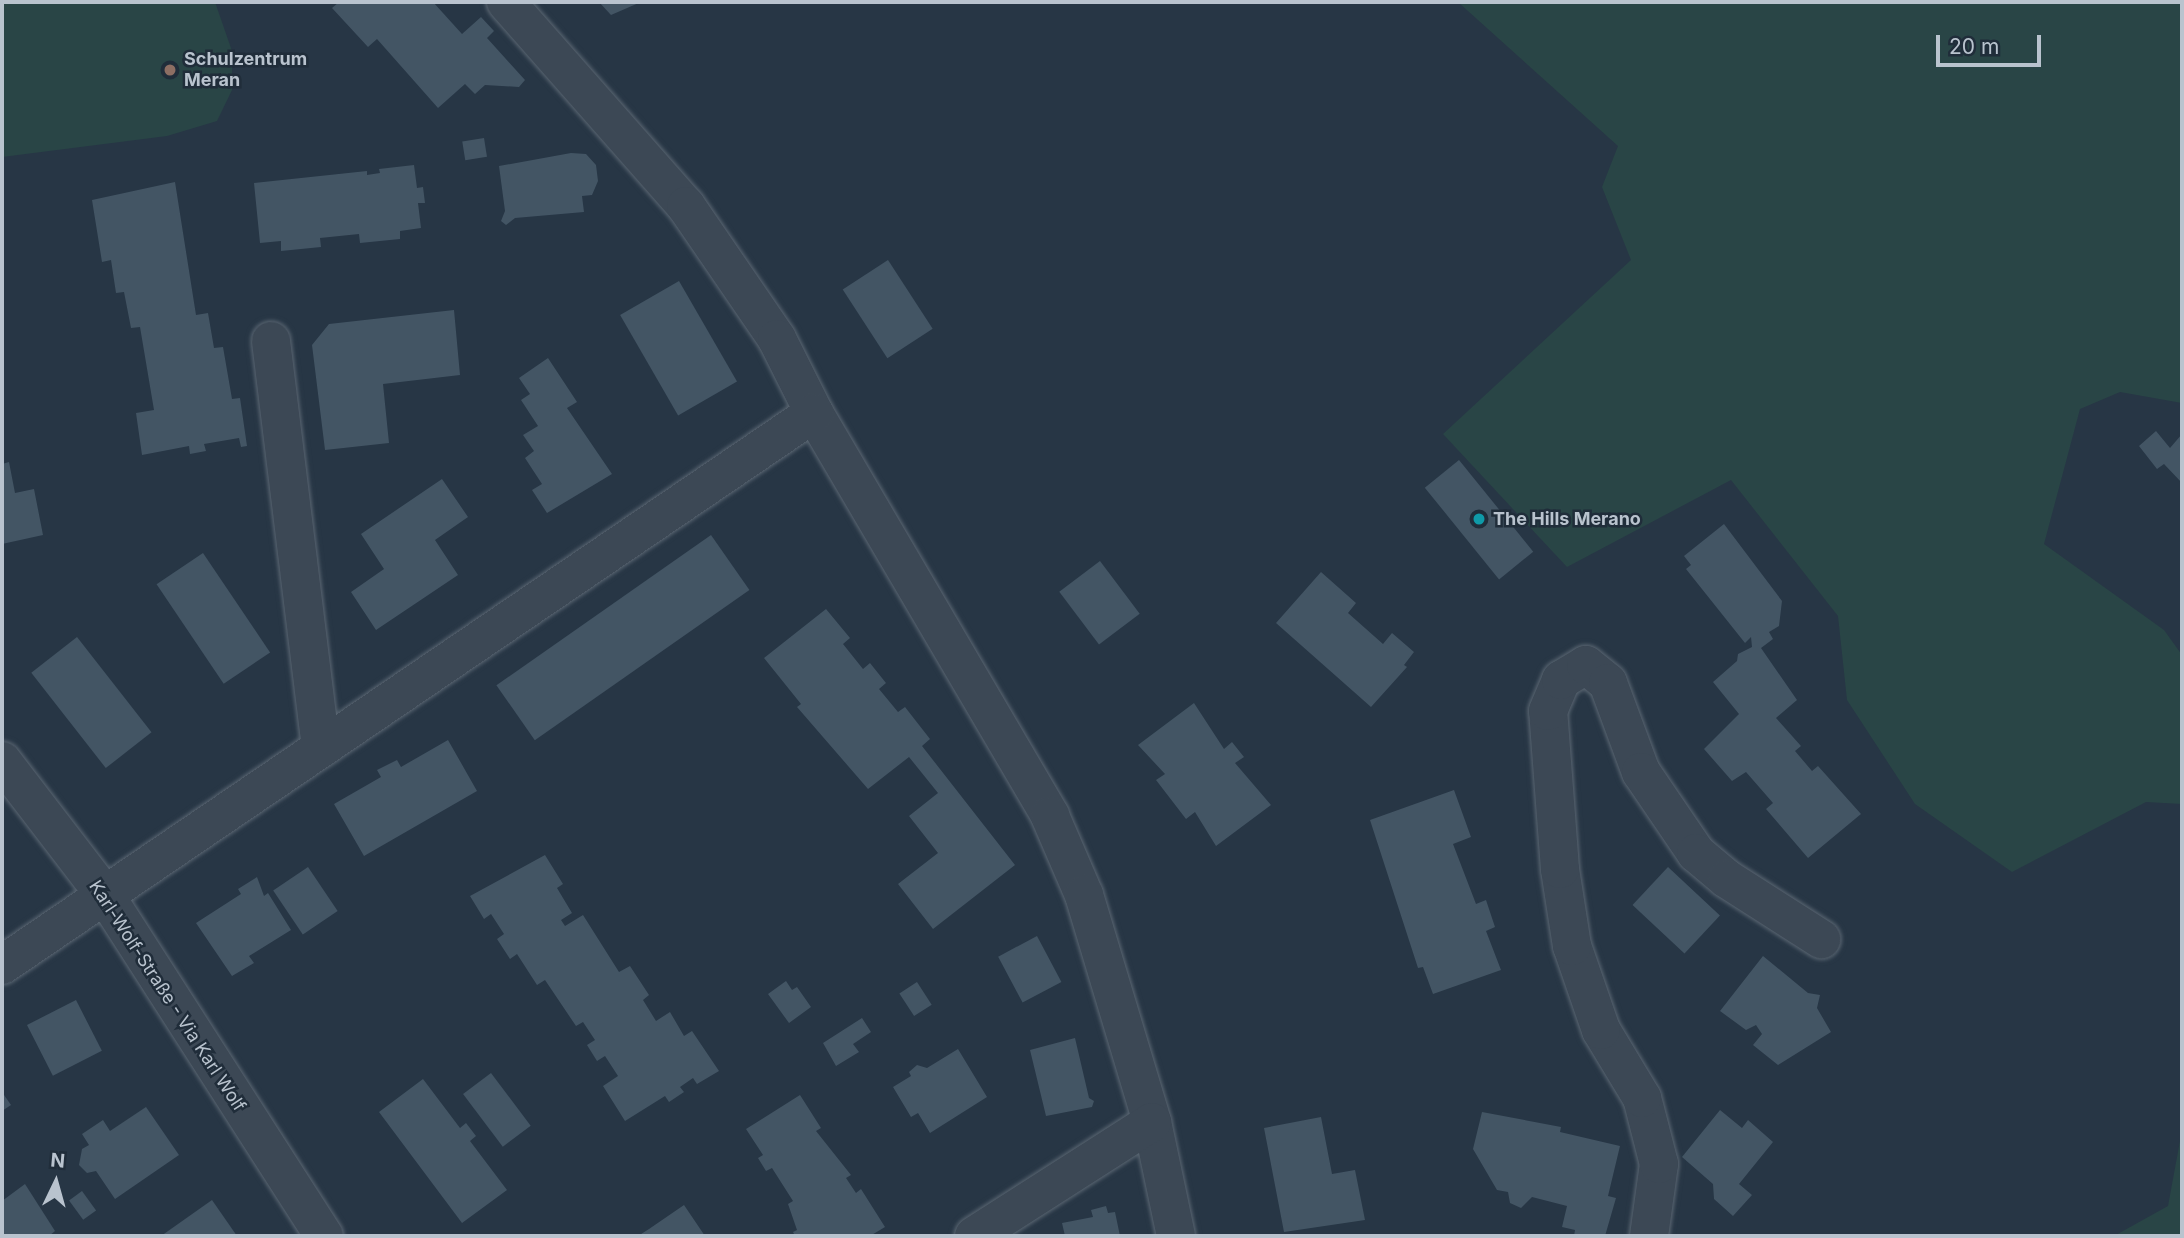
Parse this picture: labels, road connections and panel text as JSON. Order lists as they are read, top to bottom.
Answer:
{
  "streets": {
    "street": ["Karl-Wolf-Straße - Via Karl Wolf"]
  },
  "places": ["Schulzentrum Meran", "The Hills Merano"],
  "scale_bar": "20 m",
  "north": "top"
}
